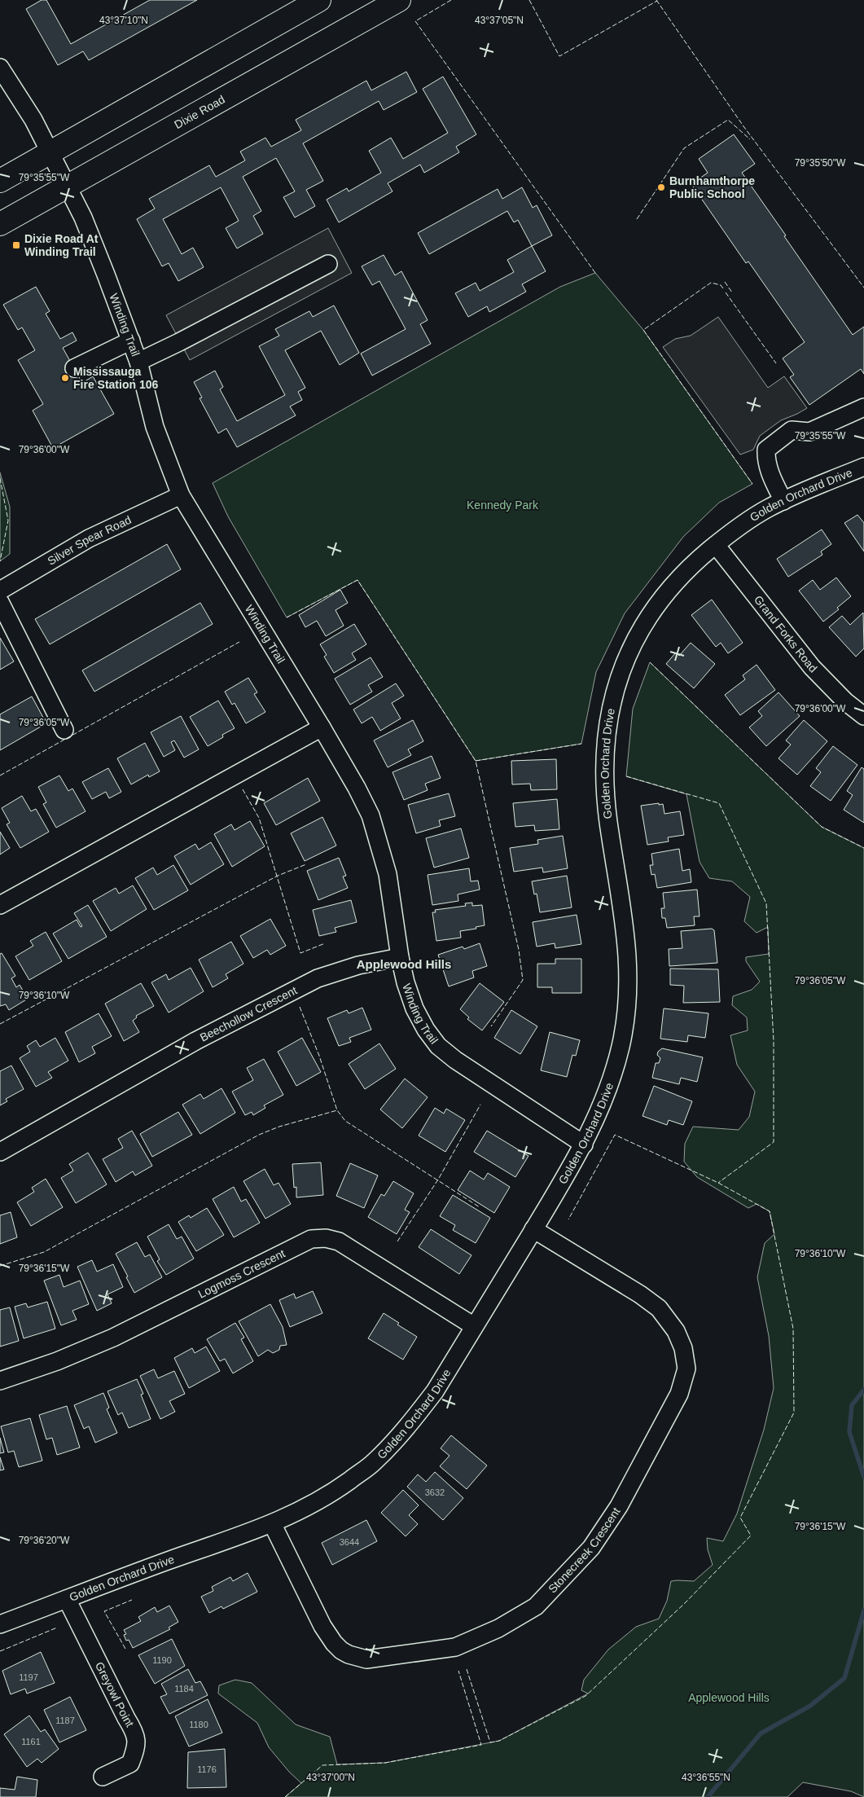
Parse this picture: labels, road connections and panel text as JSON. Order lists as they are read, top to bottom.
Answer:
{
  "streets": {
    "main road": ["Dixie Road"],
    "street": [
      "Winding Trail",
      "Golden Orchard Drive",
      "Silver Spear Road",
      "Grand Forks Road",
      "Beechollow Crescent",
      "Logmoss Crescent",
      "Stonecreek Crescent",
      "Greyowl Point"
    ]
  },
  "crossings": [
    ["Dixie Road", "Winding Trail"],
    ["Winding Trail", "Golden Orchard Drive"],
    ["Winding Trail", "Silver Spear Road"],
    ["Winding Trail", "Beechollow Crescent"],
    ["Golden Orchard Drive", "Grand Forks Road"],
    ["Golden Orchard Drive", "Logmoss Crescent"],
    ["Golden Orchard Drive", "Stonecreek Crescent"],
    ["Golden Orchard Drive", "Greyowl Point"]
  ],
  "districts": ["Applewood Hills"],
  "parks": ["Kennedy Park", "Applewood Hills"],
  "places": {
    "other": ["Burnhamthorpe Public School", "Mississauga Fire Station 106"],
    "transit": ["Dixie Road At Winding Trail"]
  },
  "house_numbers": [
    "3632",
    "3644",
    "1190",
    "1197",
    "1184",
    "1187",
    "1180",
    "1161",
    "1176"
  ],
  "coordinates": [
    "43°37'10\"N",
    "43°37'05\"N",
    "79°35'50\"W",
    "79°35'55\"W",
    "79°36'00\"W",
    "79°36'05\"W",
    "79°36'10\"W",
    "79°36'15\"W",
    "79°36'20\"W",
    "43°37'00\"N",
    "43°36'55\"N"
  ]
}
